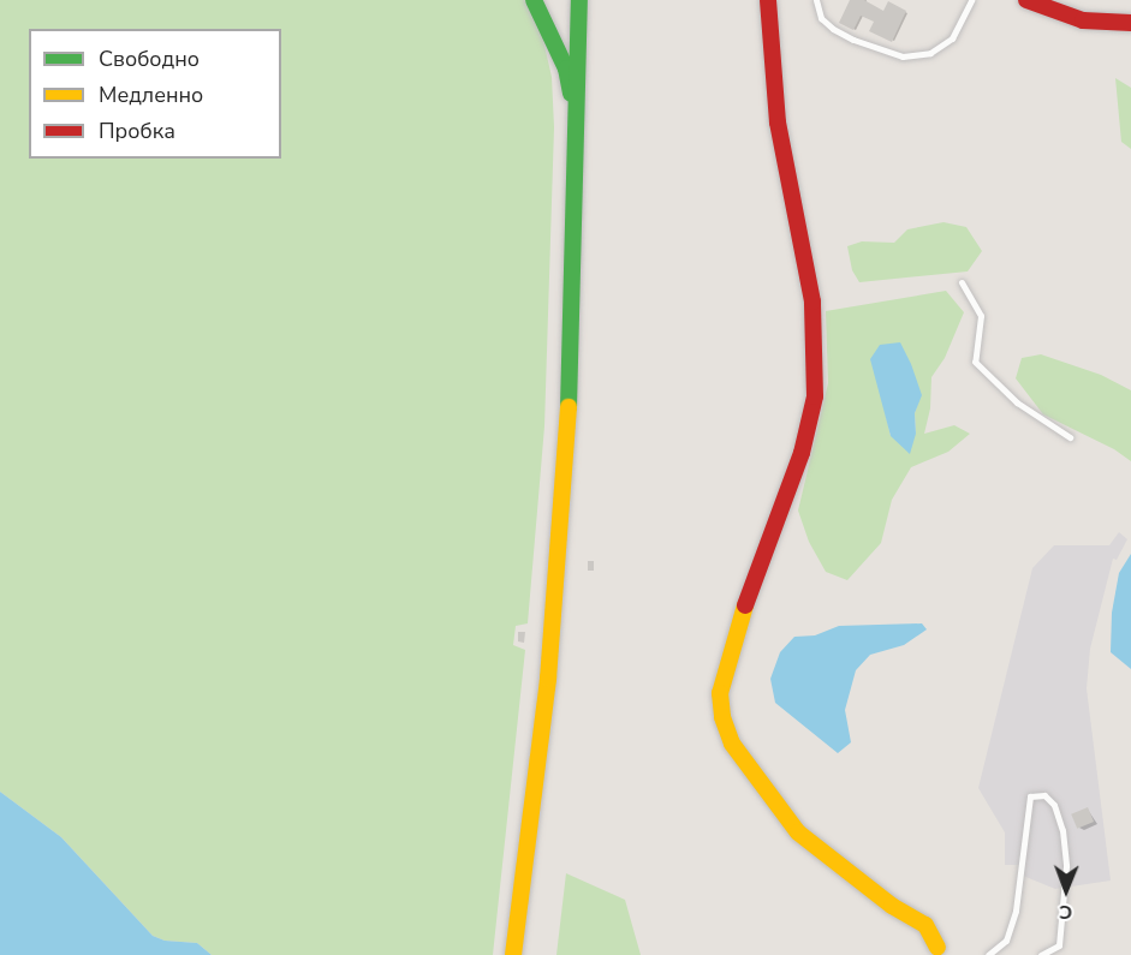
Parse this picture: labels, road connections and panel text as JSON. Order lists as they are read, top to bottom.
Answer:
{
  "legend": ["Свободно", "Медленно", "Пробка"],
  "north": "bottom"
}
